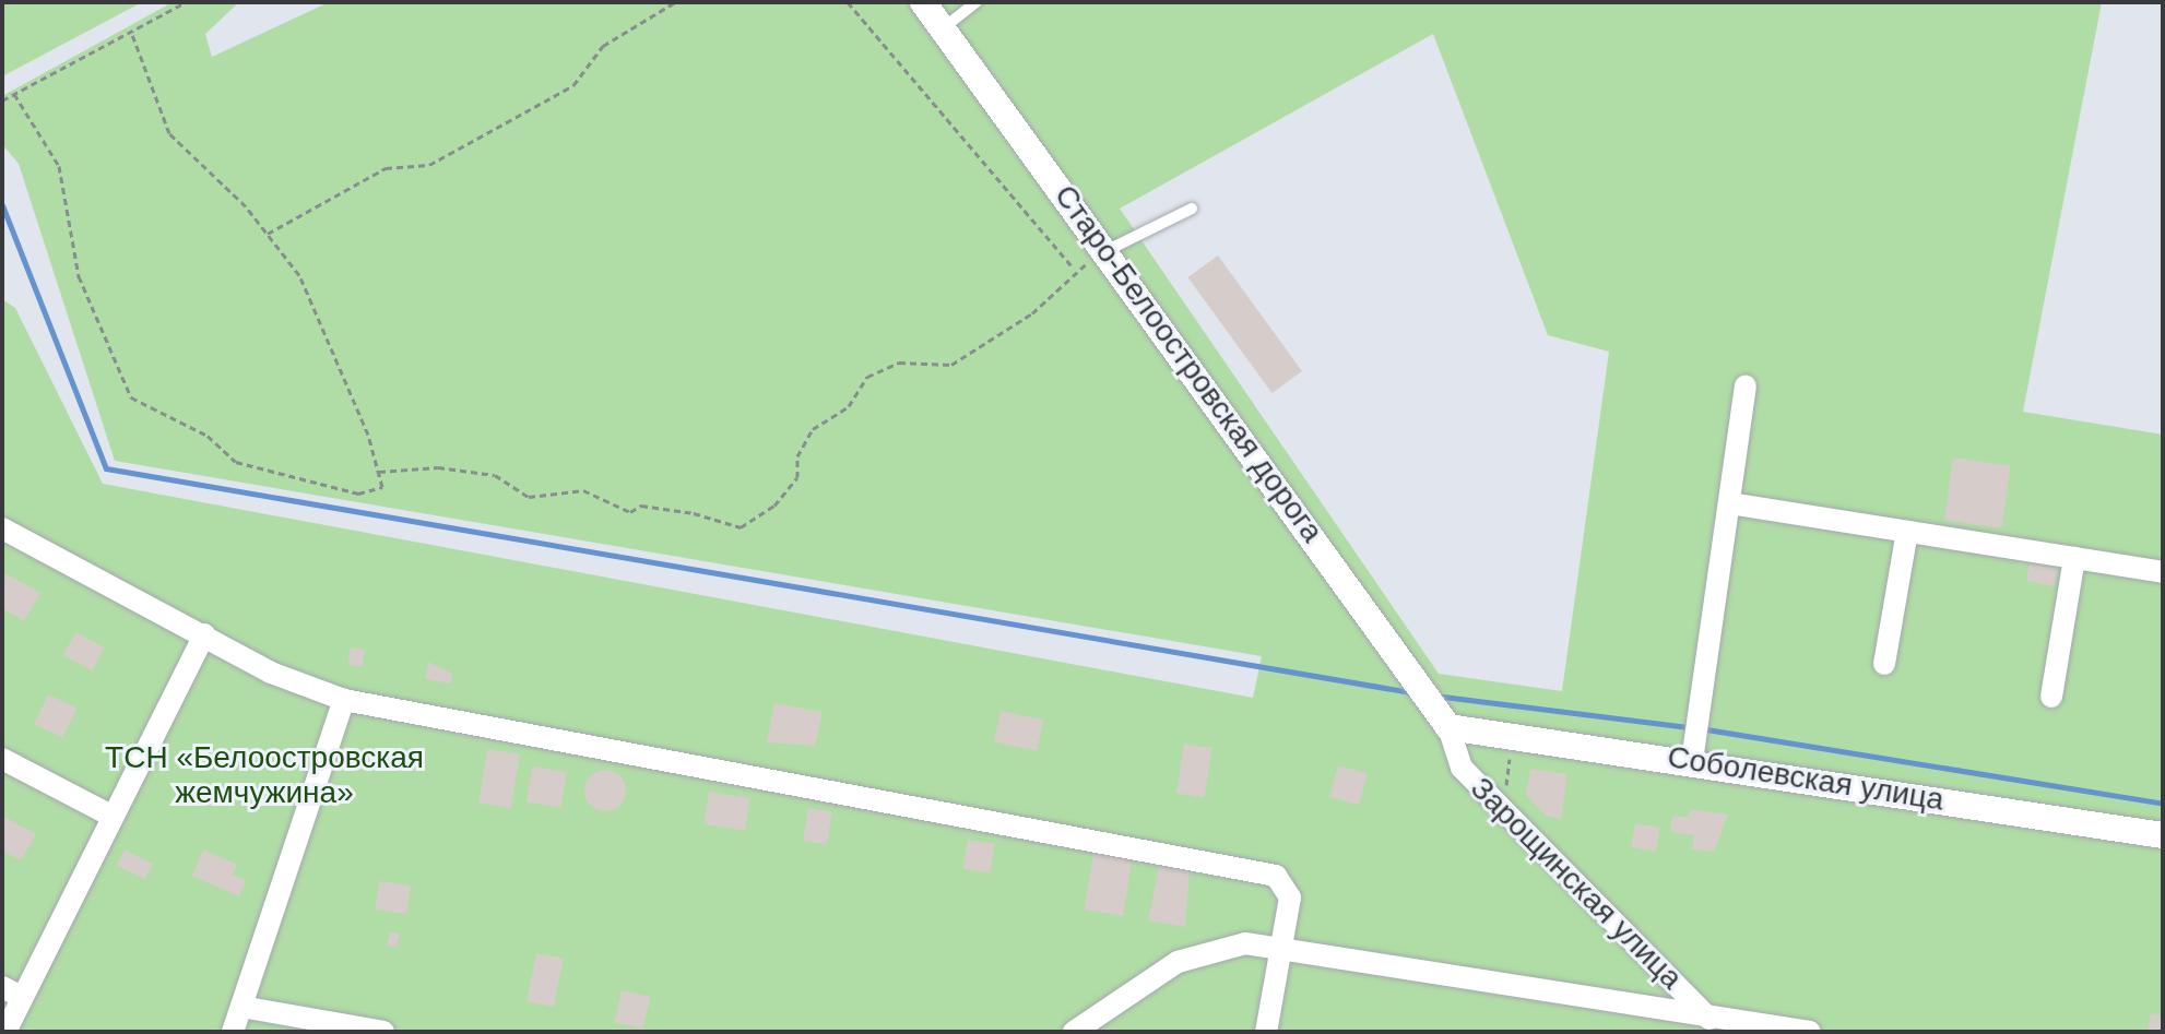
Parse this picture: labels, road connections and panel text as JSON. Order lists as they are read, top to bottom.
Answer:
{
  "streets": {
    "street": ["Старо-Белоостровская дорога", "Соболевская улица", "Зарощинская улица"]
  },
  "crossings": [
    ["Старо-Белоостровская дорога", "Соболевская улица"],
    ["Старо-Белоостровская дорога", "Зарощинская улица"],
    ["Соболевская улица", "Зарощинская улица"]
  ],
  "parks": ["ТСН «Белоостровская жемчужина»"]
}
